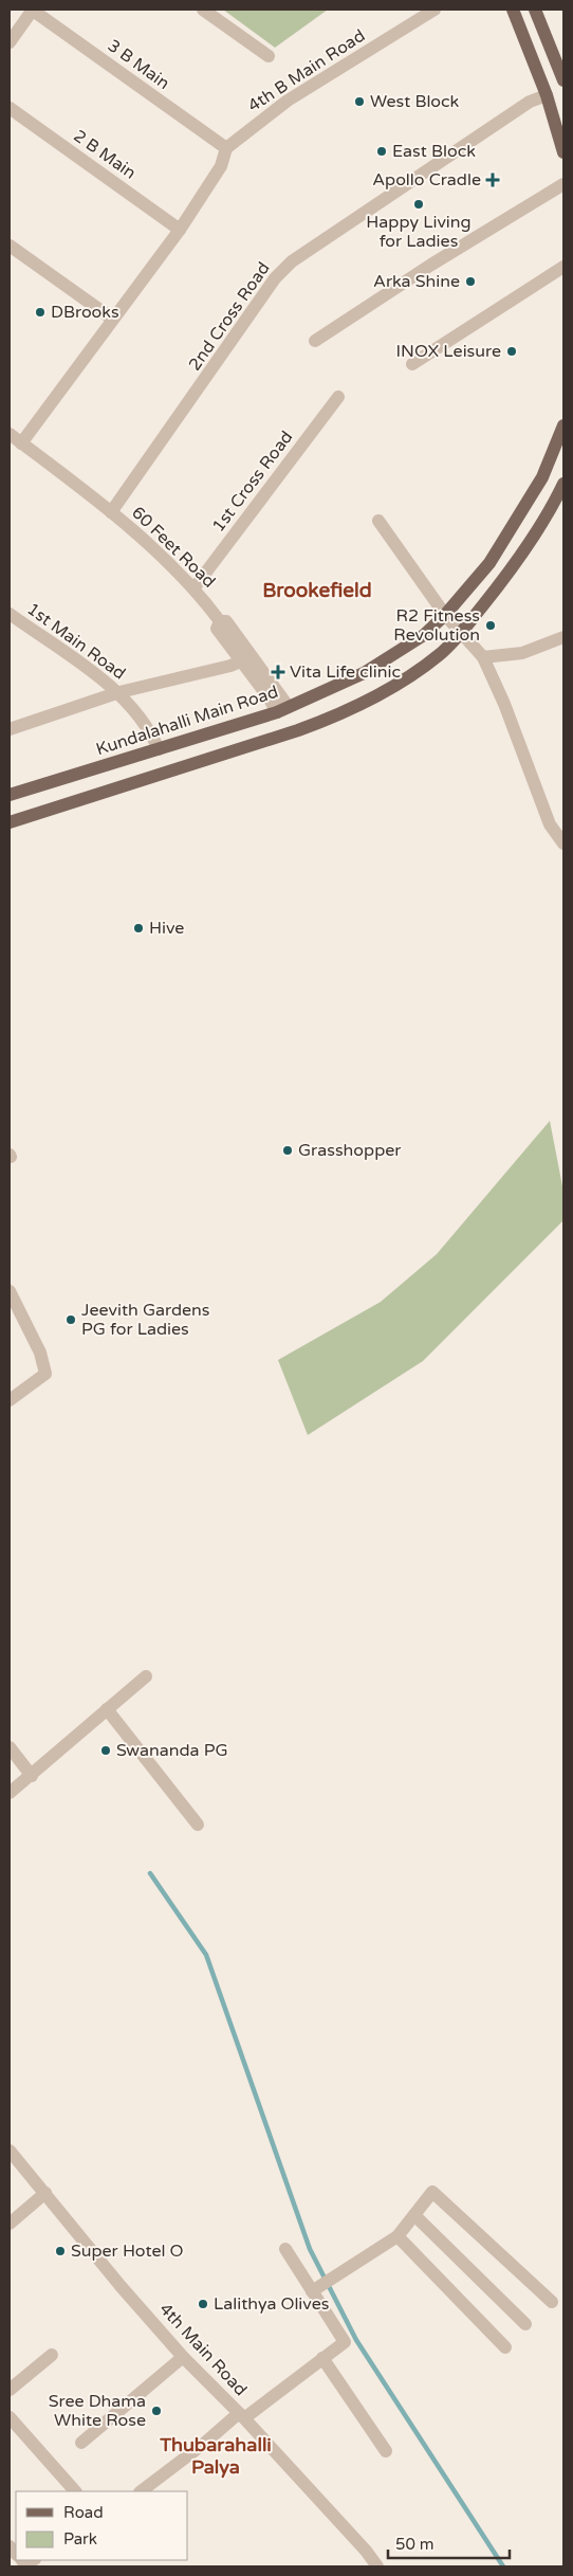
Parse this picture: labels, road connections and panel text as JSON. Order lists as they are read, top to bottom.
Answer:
{
  "streets": {
    "main road": ["Kundalahalli Main Road"],
    "street": [
      "3 B Main",
      "4th B Main Road",
      "2 B Main",
      "2nd Cross Road",
      "1st Cross Road",
      "60 Feet Road",
      "1st Main Road",
      "4th Main Road"
    ]
  },
  "crossings": [
    ["3 B Main", "4th B Main Road"],
    ["2nd Cross Road", "60 Feet Road"],
    ["1st Cross Road", "60 Feet Road"],
    ["1st Main Road", "Kundalahalli Main Road"]
  ],
  "districts": ["Brookefield", "Thubarahalli Palya"],
  "places": {
    "other": [
      "West Block",
      "East Block",
      "Happy Living for Ladies",
      "Arka Shine",
      "DBrooks",
      "INOX Leisure",
      "R2 Fitness Revolution",
      "Hive",
      "Grasshopper",
      "Jeevith Gardens PG for Ladies",
      "Swananda PG",
      "Super Hotel O",
      "Lalithya Olives",
      "Sree Dhama White Rose"
    ],
    "health": ["Apollo Cradle", "Vita Life clinic"]
  },
  "legend": ["Road", "Park"],
  "scale_bar": "50 m"
}
